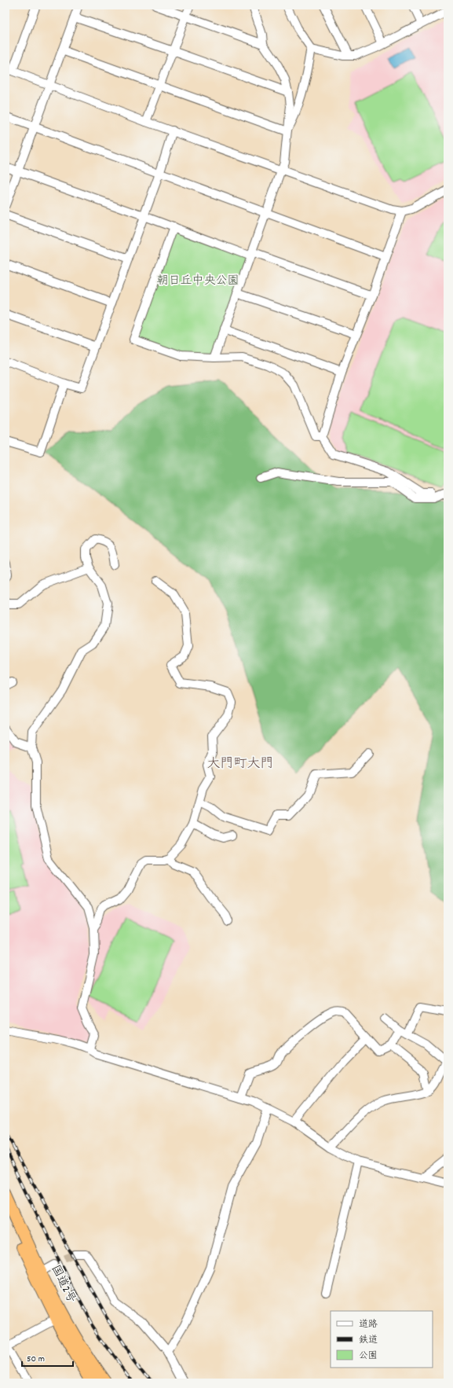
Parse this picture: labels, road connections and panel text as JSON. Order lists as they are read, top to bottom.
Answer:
{
  "streets": {
    "highway": ["国道2号"]
  },
  "districts": ["大門町大門"],
  "parks": ["朝日丘中央公園"],
  "legend": ["道路", "鉄道", "公園"],
  "scale_bar": "50 m"
}
